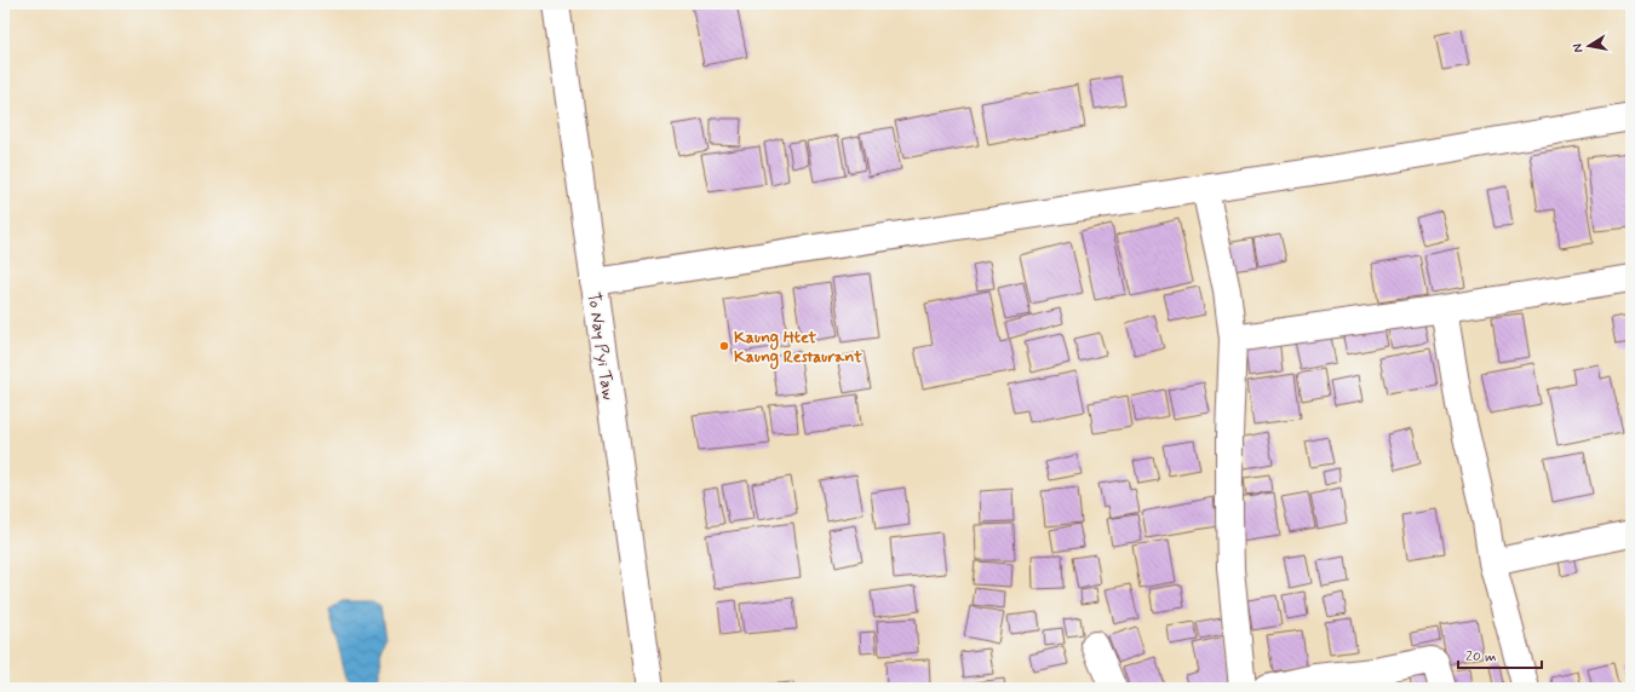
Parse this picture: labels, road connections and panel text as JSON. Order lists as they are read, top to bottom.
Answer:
{
  "streets": {
    "street": ["To Nay Pyi Taw"]
  },
  "places": ["Kaung Htet Kaung Restaurant"],
  "scale_bar": "20 m",
  "north": "left"
}
